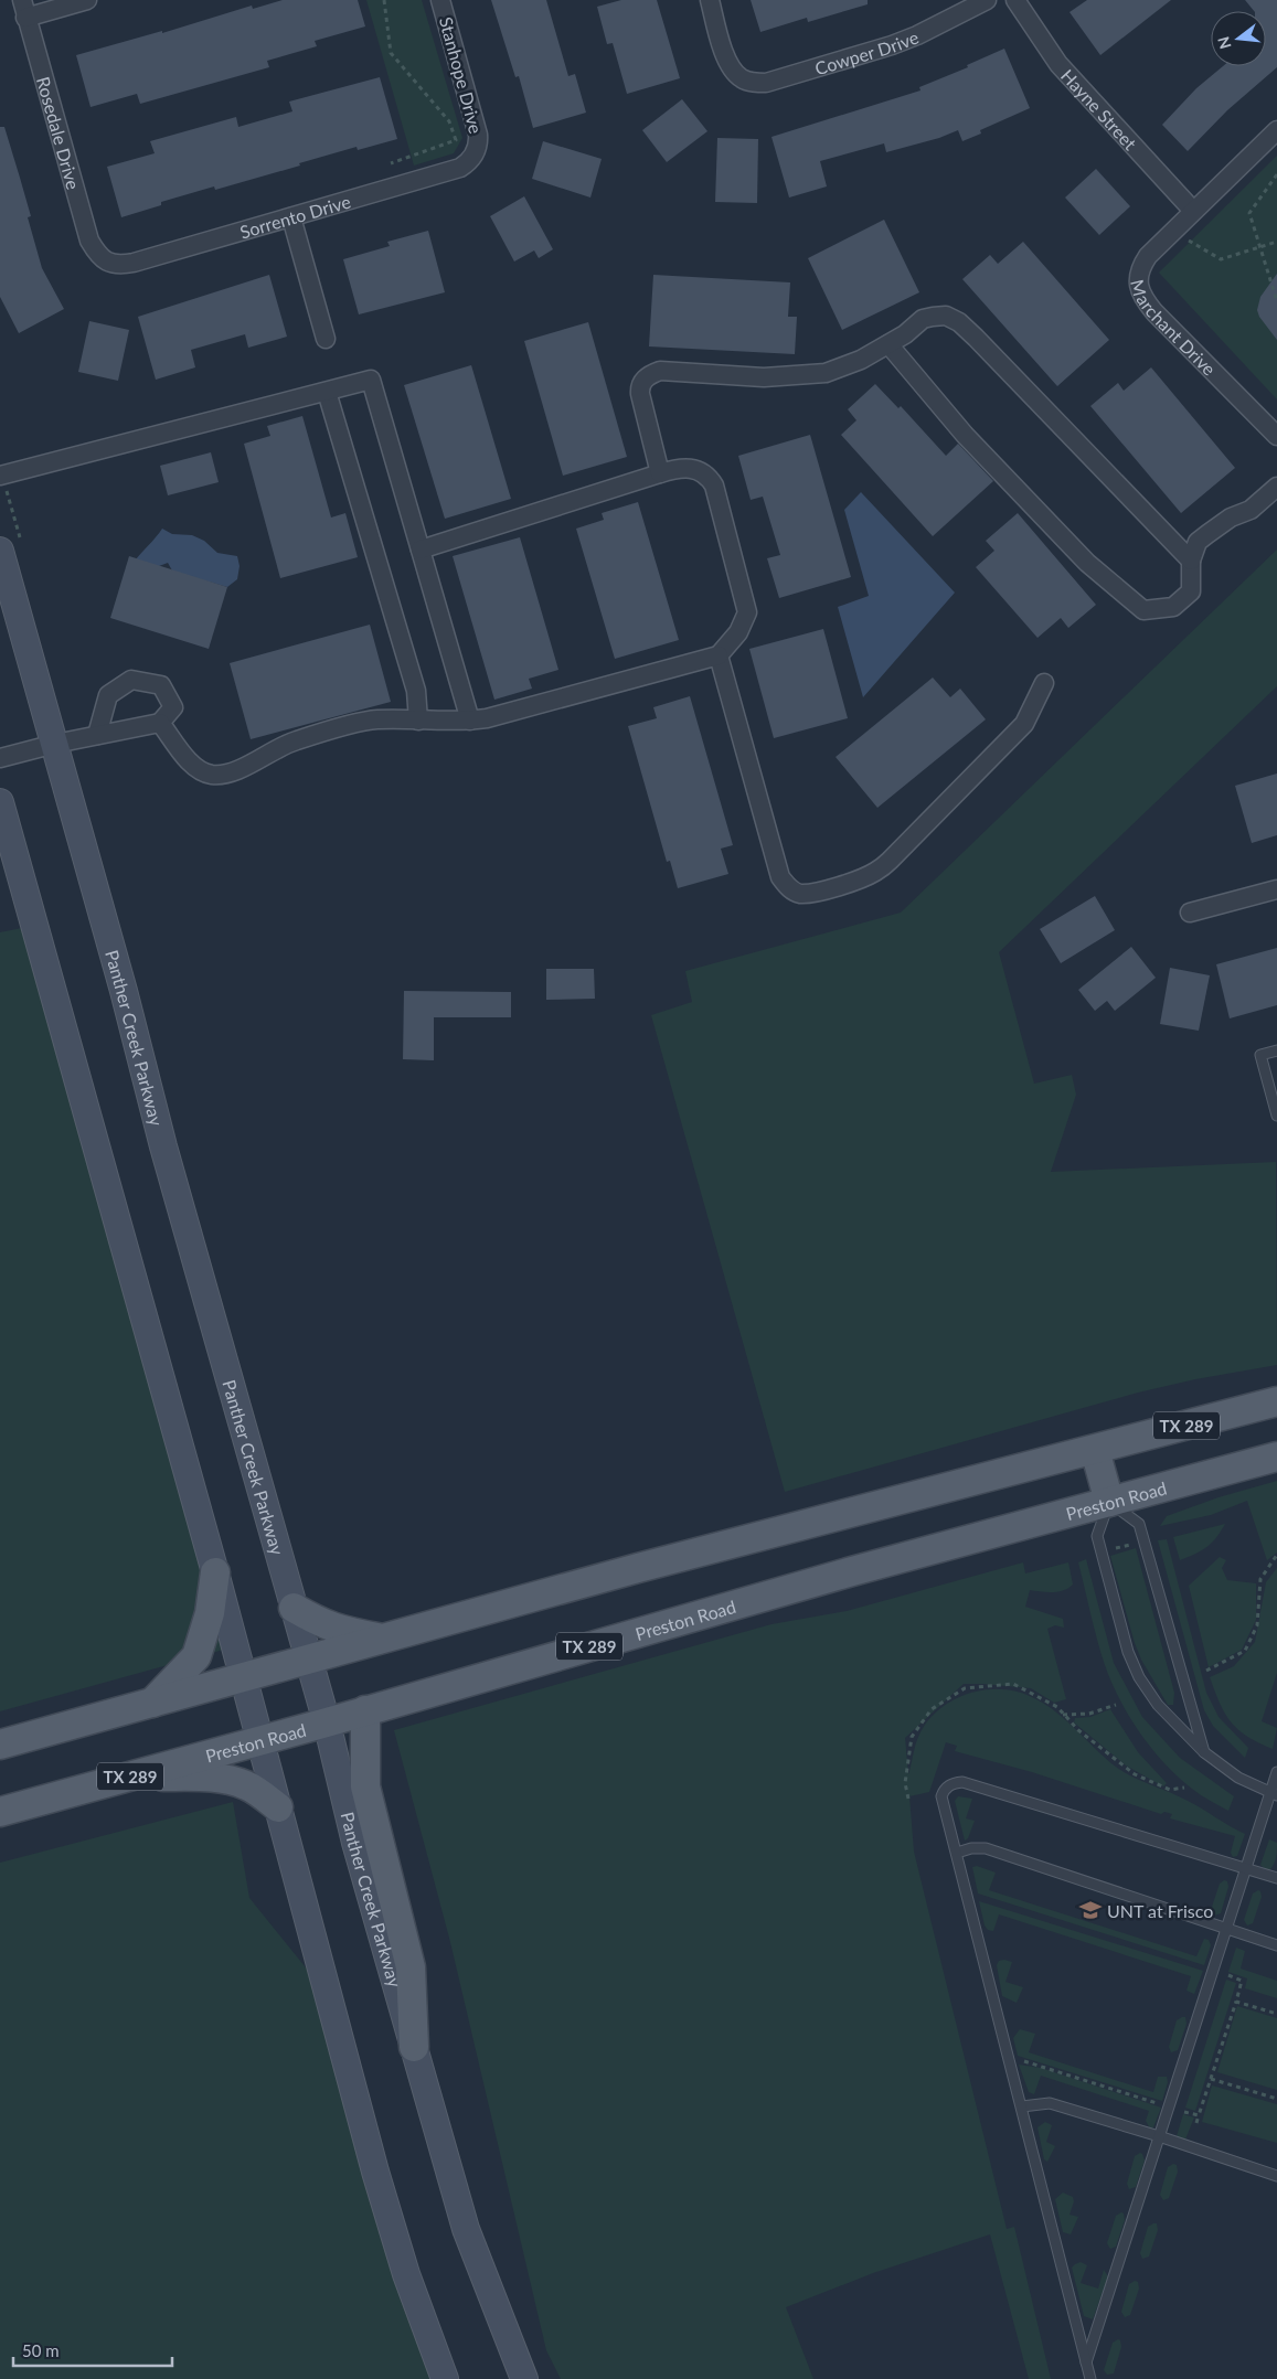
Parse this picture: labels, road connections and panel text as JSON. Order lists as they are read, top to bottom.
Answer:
{
  "streets": {
    "main road": ["Panther Creek Parkway", "TX 289", "Preston Road"],
    "street": [
      "Cowper Drive",
      "Stanhope Drive",
      "Hayne Street",
      "Rosedale Drive",
      "Sorrento Drive",
      "Marchant Drive"
    ]
  },
  "crossings": [
    ["Stanhope Drive", "Sorrento Drive"],
    ["Hayne Street", "Marchant Drive"],
    ["Rosedale Drive", "Sorrento Drive"],
    ["Panther Creek Parkway", "TX 289"],
    ["Panther Creek Parkway", "Preston Road"]
  ],
  "places": {
    "school or university": ["UNT at Frisco"]
  },
  "scale_bar": "50 m",
  "north": "left"
}
